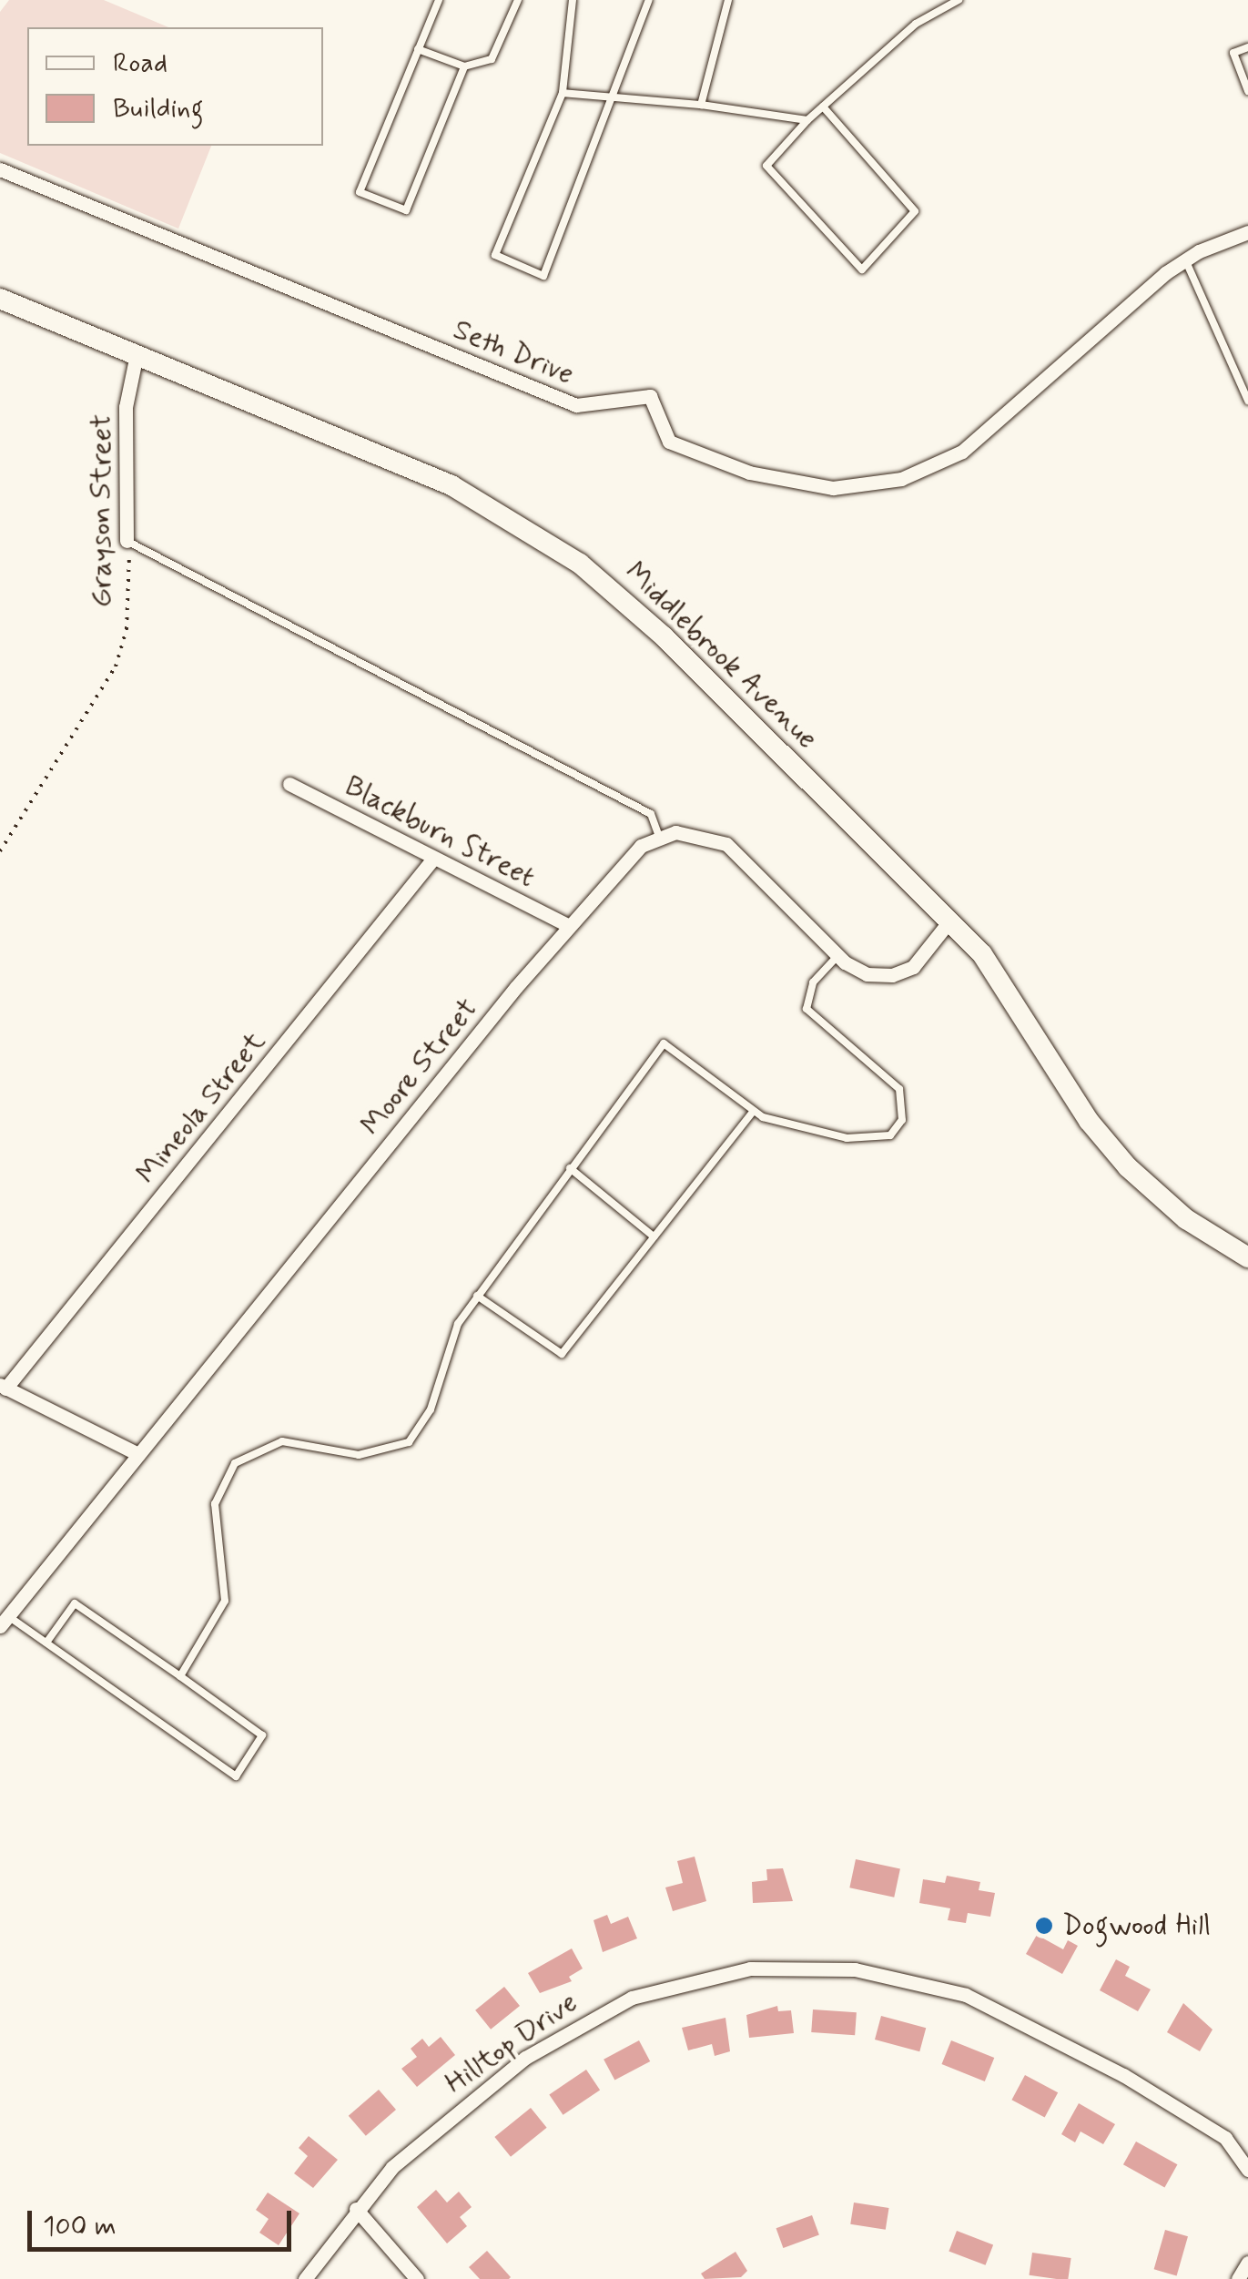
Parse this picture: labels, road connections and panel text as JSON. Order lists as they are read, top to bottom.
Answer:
{
  "streets": {
    "main road": ["Middlebrook Avenue"],
    "street": [
      "Seth Drive",
      "Grayson Street",
      "Blackburn Street",
      "Moore Street",
      "Mineola Street",
      "Hilltop Drive"
    ]
  },
  "crossings": [
    ["Grayson Street", "Middlebrook Avenue"],
    ["Blackburn Street", "Moore Street"],
    ["Blackburn Street", "Mineola Street"]
  ],
  "places": ["Dogwood Hill"],
  "legend": ["Road", "Building"],
  "scale_bar": "100 m"
}
